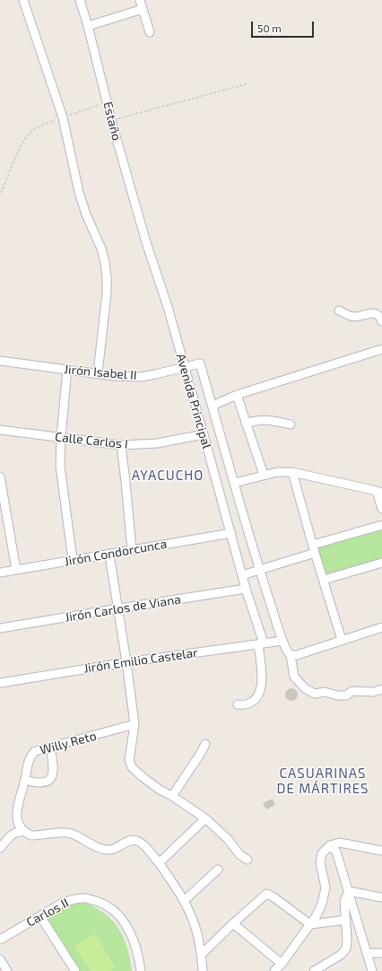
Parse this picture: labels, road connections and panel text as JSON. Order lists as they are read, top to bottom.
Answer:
{
  "streets": {
    "street": [
      "Estaño",
      "Jirón Isabel II",
      "Avenida Principal",
      "Calle Carlos I",
      "Jirón Condorcunca",
      "Jirón Carlos de Viana",
      "Jirón Emilio Castelar",
      "Willy Reto",
      "Carlos II"
    ]
  },
  "crossings": [
    ["Estaño", "Avenida Principal"],
    ["Jirón Isabel II", "Avenida Principal"],
    ["Avenida Principal", "Calle Carlos I"],
    ["Avenida Principal", "Jirón Condorcunca"],
    ["Avenida Principal", "Jirón Carlos de Viana"],
    ["Avenida Principal", "Jirón Emilio Castelar"]
  ],
  "districts": ["AYACUCHO", "CASUARINAS DE MÁRTIRES"],
  "scale_bar": "50 m"
}
